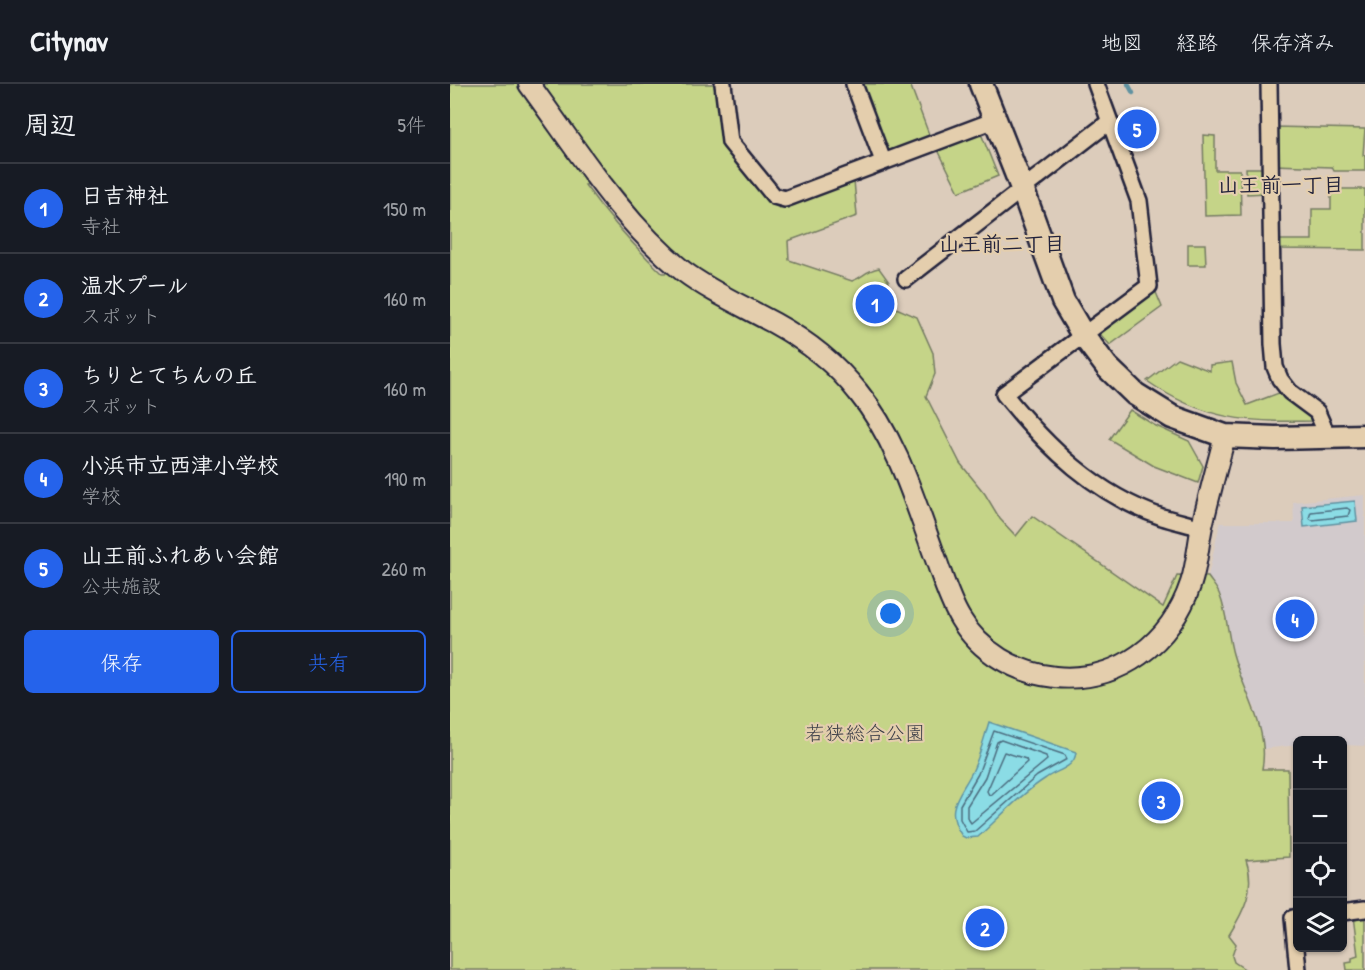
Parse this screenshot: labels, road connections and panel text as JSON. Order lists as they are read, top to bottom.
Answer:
{
  "districts": ["山王前一丁目", "山王前二丁目"],
  "parks": ["若狭総合公園"],
  "page": {
    "header": "Citynav",
    "nav": ["地図", "経路", "保存済み"],
    "heading": ["周辺", "5件"],
    "pins": [
      "5",
      "1",
      "4",
      "3",
      "2"
    ],
    "list": [
      {
        "mark": "1",
        "name": "日吉神社",
        "note": "寺社",
        "value": "150 m"
      },
      {
        "mark": "2",
        "name": "温水プール",
        "note": "スポット",
        "value": "160 m"
      },
      {
        "mark": "3",
        "name": "ちりとてちんの丘",
        "note": "スポット",
        "value": "160 m"
      },
      {
        "mark": "4",
        "name": "小浜市立西津小学校",
        "note": "学校",
        "value": "190 m"
      },
      {
        "mark": "5",
        "name": "山王前ふれあい会館",
        "note": "公共施設",
        "value": "260 m"
      }
    ],
    "buttons": ["保存", "共有"],
    "map_buttons": ["+", "−"]
  }
}
